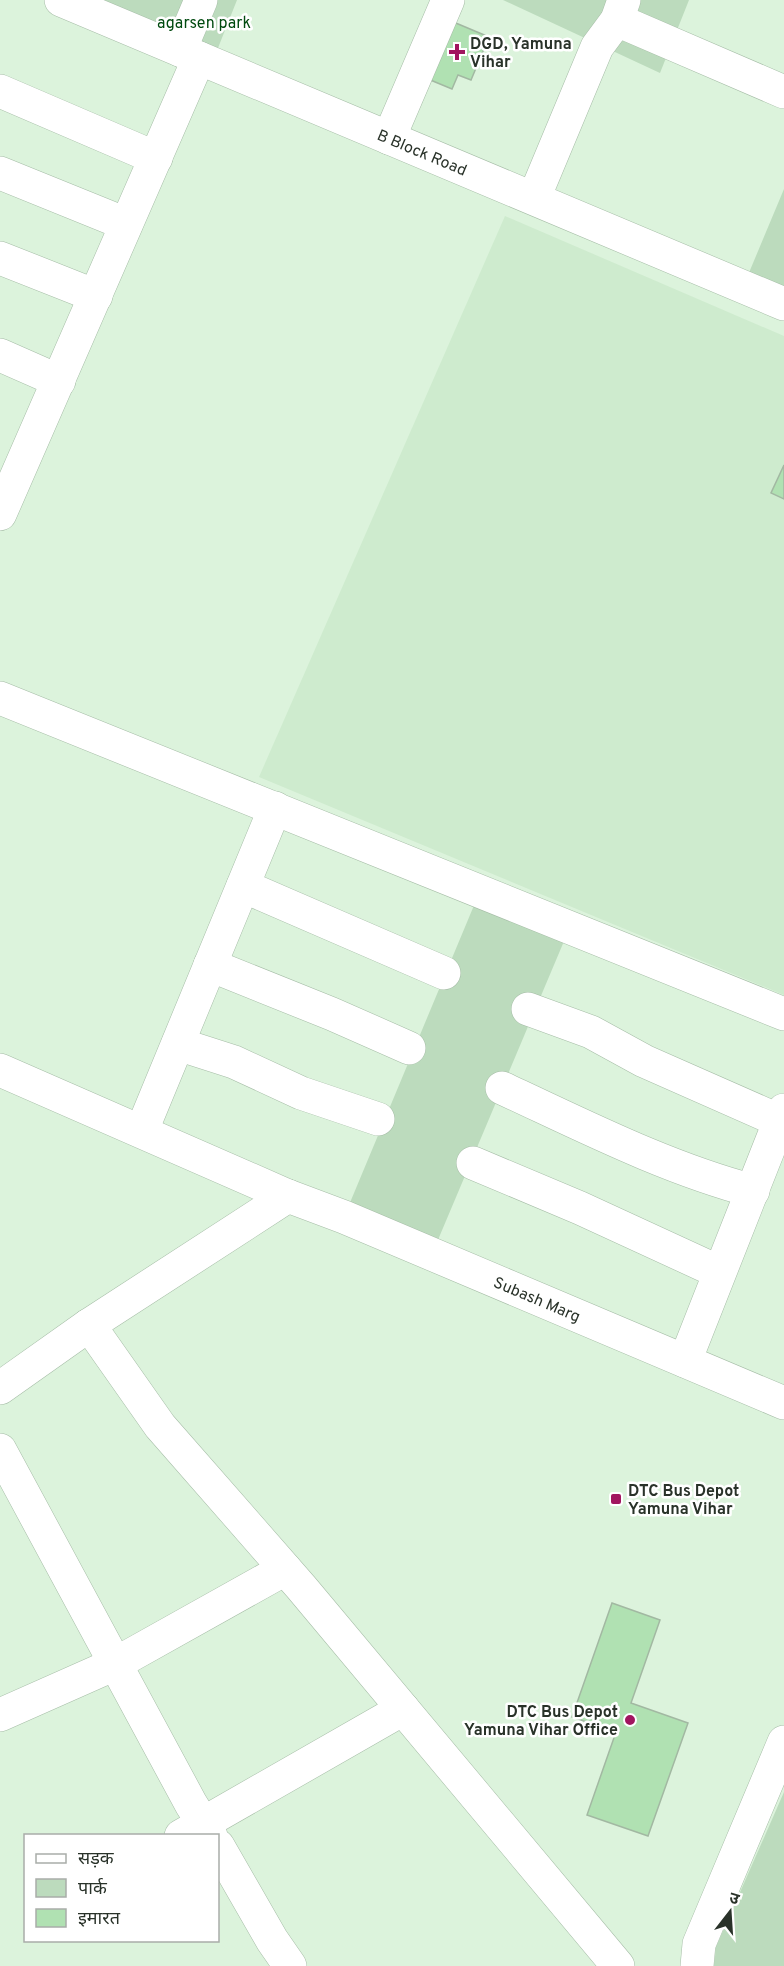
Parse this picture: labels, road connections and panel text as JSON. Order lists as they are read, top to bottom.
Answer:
{
  "streets": {
    "street": ["B Block Road", "Subash Marg"]
  },
  "parks": ["agarsen park"],
  "places": {
    "health": ["DGD, Yamuna Vihar"],
    "transit": ["DTC Bus Depot Yamuna Vihar"],
    "other": ["DTC Bus Depot Yamuna Vihar Office"]
  },
  "legend": ["सड़क", "पार्क", "इमारत"],
  "north": "top"
}
